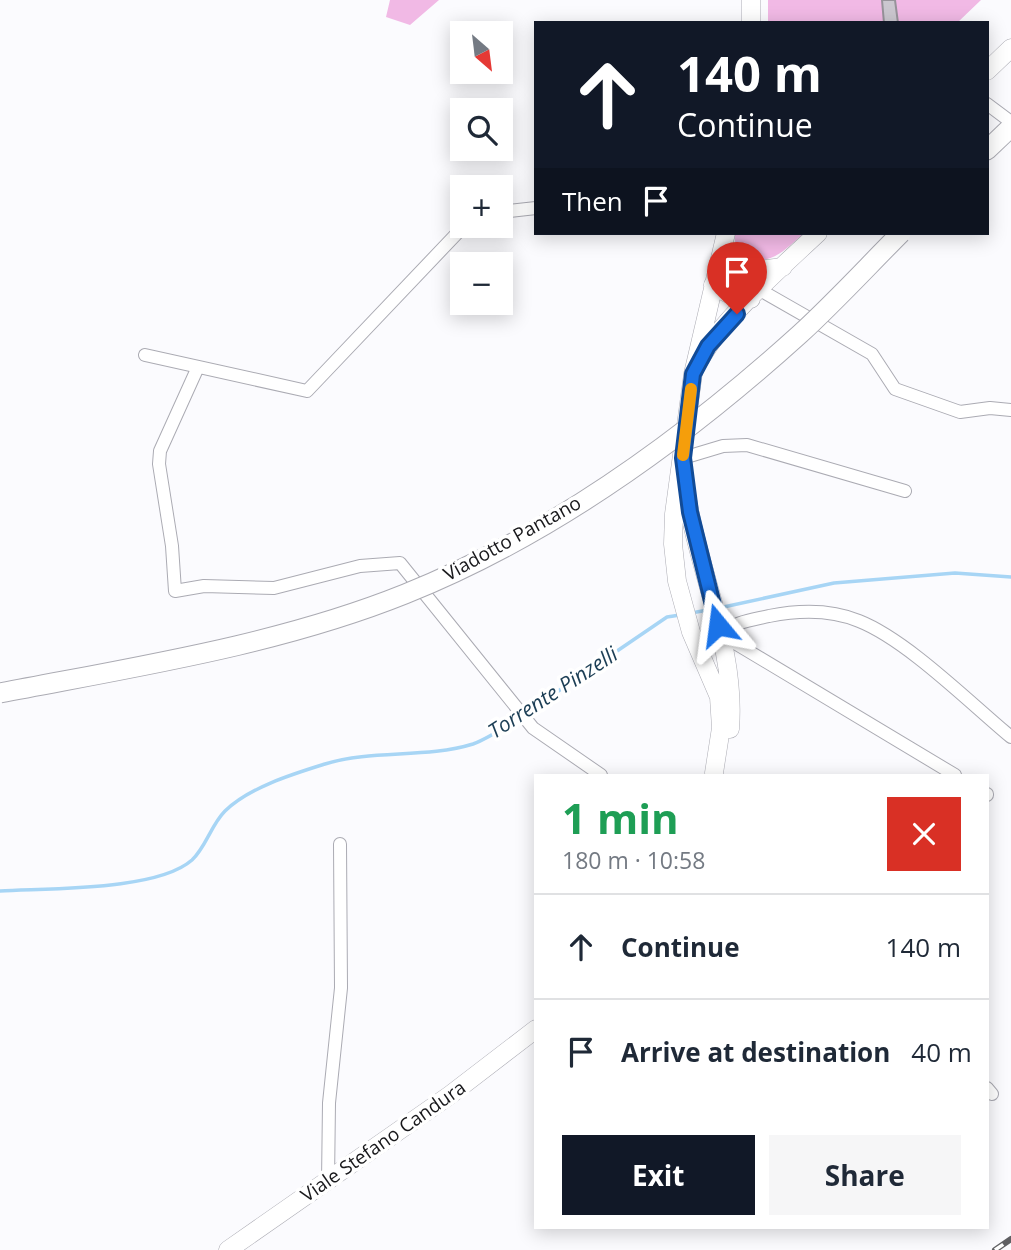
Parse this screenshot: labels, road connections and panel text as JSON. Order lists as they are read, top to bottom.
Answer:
{
  "streets": {
    "main road": ["Viadotto Pantano", "Viale Stefano Candura"]
  },
  "water": ["Torrente Pinzelli"],
  "north": "bottom right",
  "page": {
    "map_buttons": ["+", "−"],
    "turn": ["140 m", "Continue"],
    "then": "Then",
    "heading": ["1 min", "180 m · 10:58"],
    "list": [
      {
        "name": "Continue",
        "value": "140 m"
      },
      {
        "name": "Arrive at destination",
        "value": "40 m"
      }
    ],
    "buttons": ["Exit", "Share"]
  }
}
